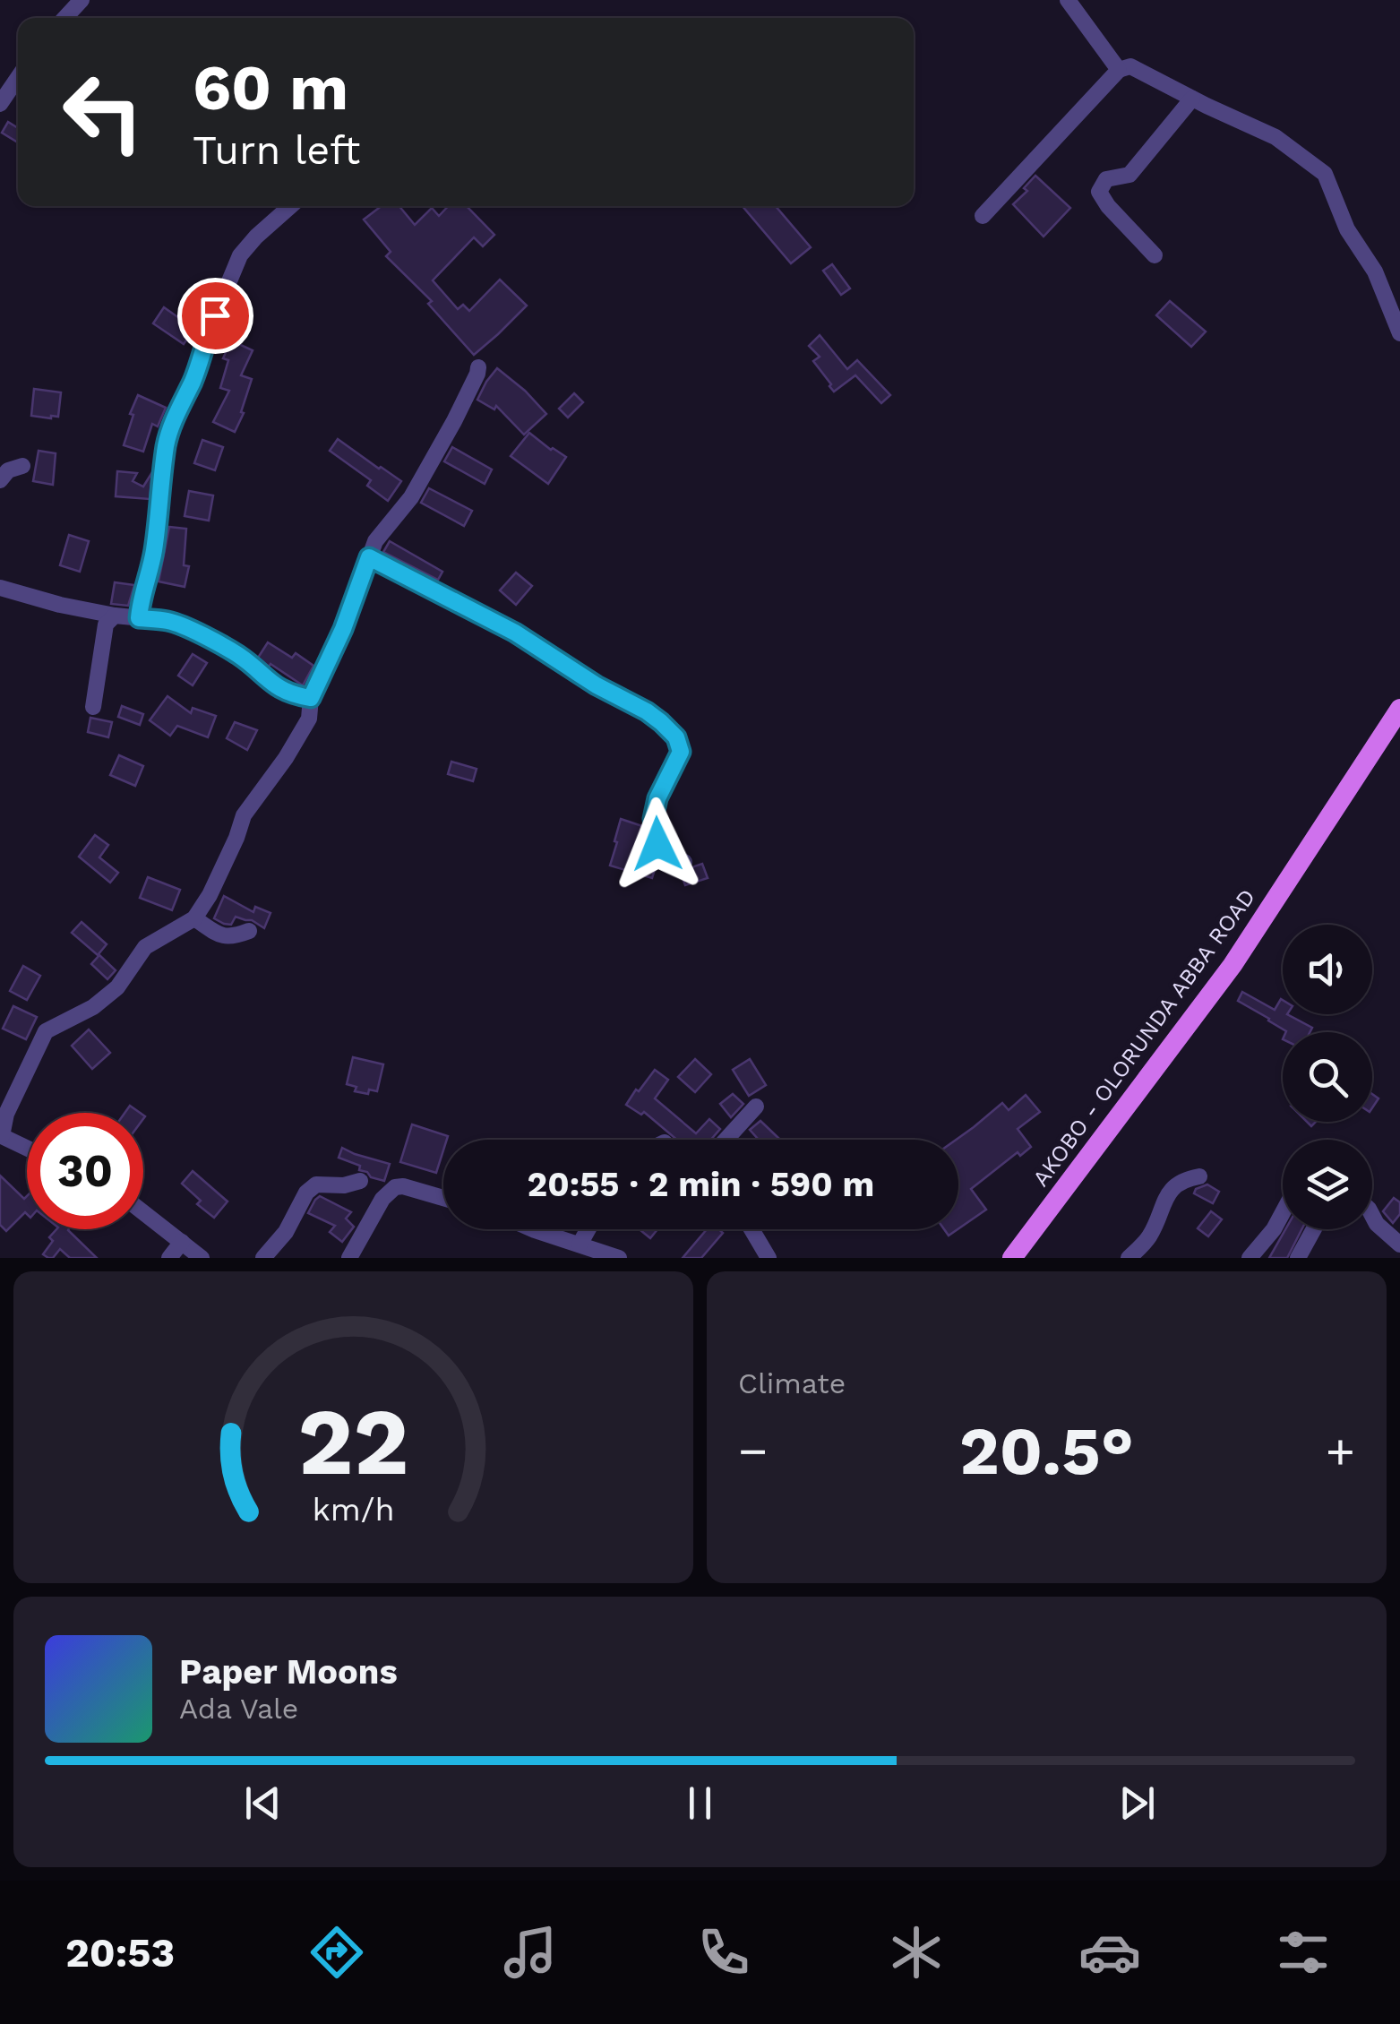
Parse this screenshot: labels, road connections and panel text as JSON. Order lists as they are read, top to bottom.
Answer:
{
  "streets": {
    "main road": ["AKOBO - OLORUNDA ABBA ROAD"]
  },
  "page": {
    "turn": ["60 m", "Turn left"],
    "limit": "30",
    "trip": "20:55 · 2 min · 590 m",
    "tile": "Climate",
    "heat": ["−", "20.5°", "+"],
    "song": ["Paper Moons", "Ada Vale"],
    "tabs": "20:53",
    "gauge": ["22", "km/h"]
  }
}
